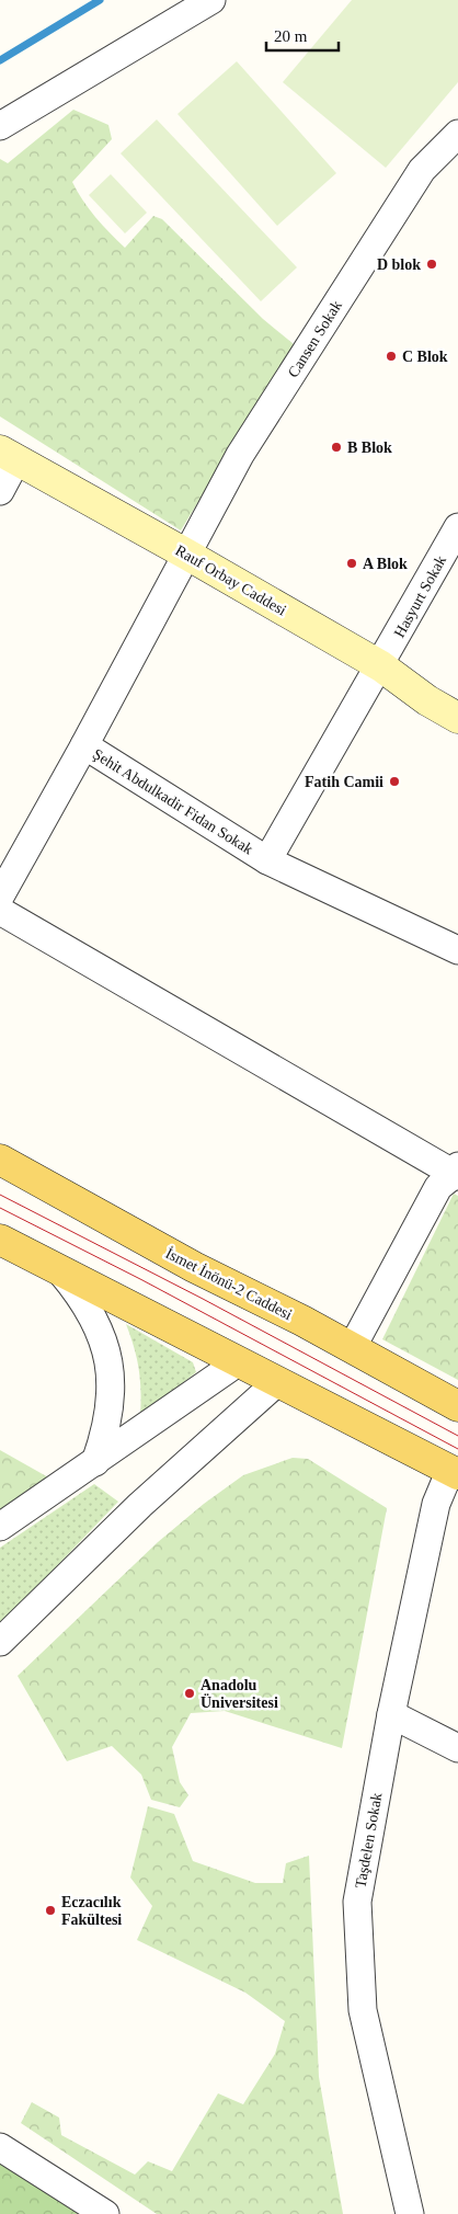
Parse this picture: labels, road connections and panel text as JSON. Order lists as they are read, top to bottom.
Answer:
{
  "streets": {
    "main road": ["İsmet İnönü-2 Caddesi"],
    "street": [
      "Cansen Sokak",
      "Rauf Orbay Caddesi",
      "Hasyurt Sokak",
      "Şehit Abdulkadir Fidan Sokak",
      "Taşdelen Sokak"
    ]
  },
  "crossings": [
    ["Cansen Sokak", "Rauf Orbay Caddesi"],
    ["Cansen Sokak", "Şehit Abdulkadir Fidan Sokak"],
    ["Rauf Orbay Caddesi", "Hasyurt Sokak"],
    ["Rauf Orbay Caddesi", "Şehit Abdulkadir Fidan Sokak"],
    ["Hasyurt Sokak", "Şehit Abdulkadir Fidan Sokak"]
  ],
  "places": [
    "D blok",
    "C Blok",
    "B Blok",
    "A Blok",
    "Fatih Camii",
    "Anadolu Üniversitesi",
    "Eczacılık Fakültesi"
  ],
  "scale_bar": "20 m"
}
